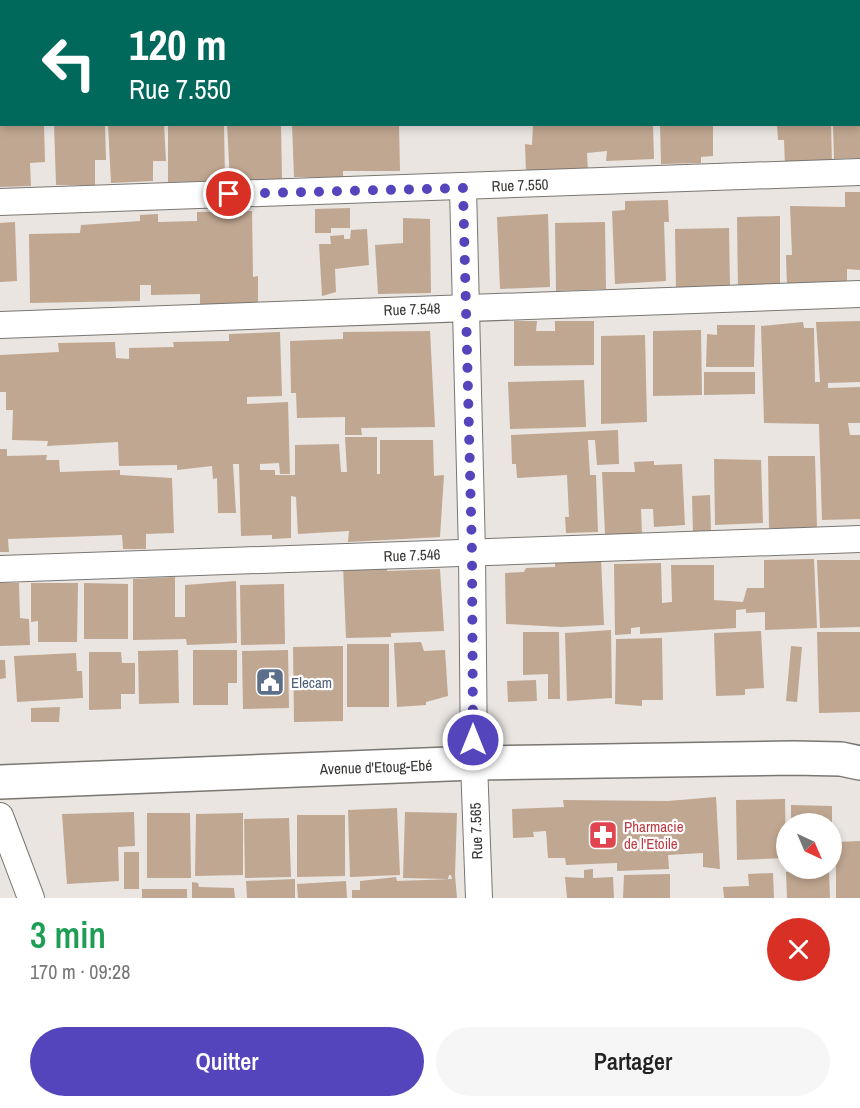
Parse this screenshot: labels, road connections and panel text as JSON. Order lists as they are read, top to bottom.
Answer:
{
  "streets": {
    "main road": ["Avenue d'Etoug-Ebé"],
    "street": [
      "Rue 7.550",
      "Rue 7.548",
      "Rue 7.546",
      "Rue 7.565"
    ]
  },
  "crossings": [
    ["Rue 7.550", "Rue 7.565"],
    ["Rue 7.548", "Rue 7.565"],
    ["Rue 7.546", "Rue 7.565"],
    ["Avenue d'Etoug-Ebé", "Rue 7.565"]
  ],
  "places": {
    "public building": ["Elecam"],
    "pharmacy": ["Pharmacie de l'Etoile"]
  },
  "north": "bottom right",
  "page": {
    "turn": ["120 m", "Rue 7.550"],
    "heading": ["3 min", "170 m · 09:28"],
    "buttons": ["Quitter", "Partager"]
  }
}
